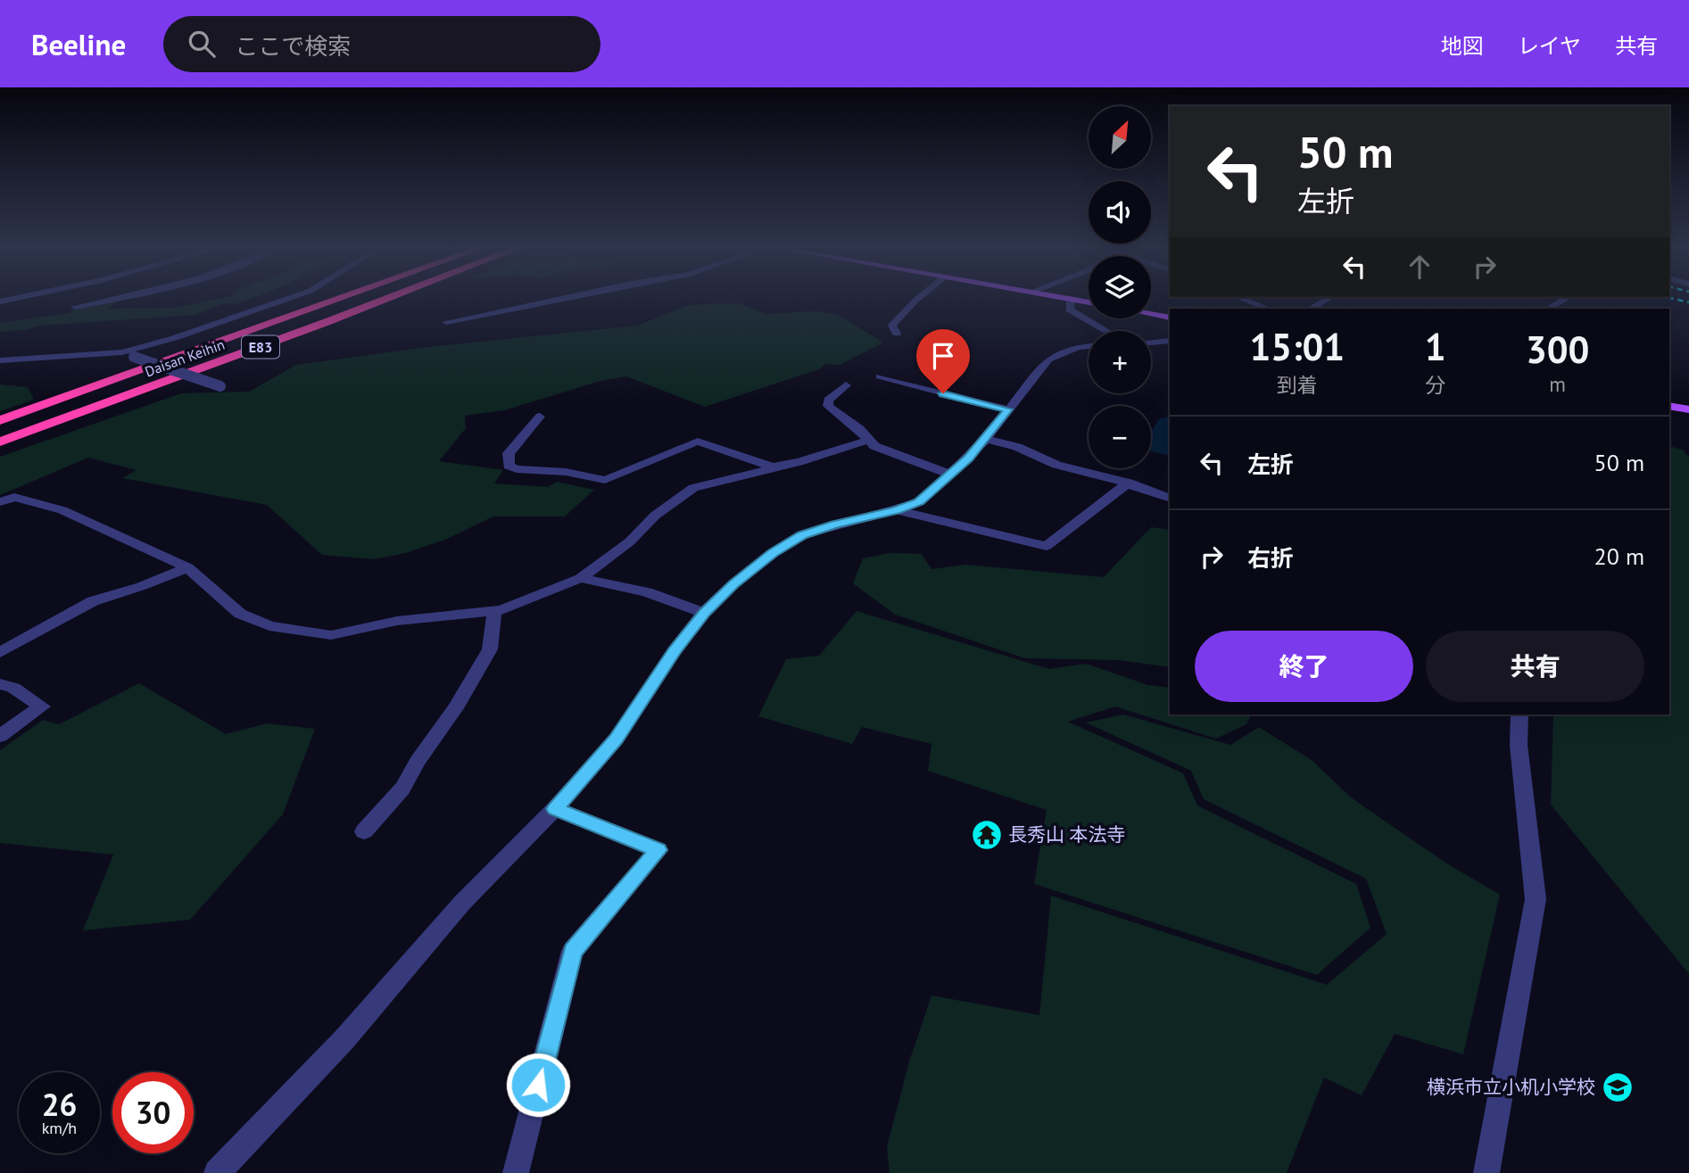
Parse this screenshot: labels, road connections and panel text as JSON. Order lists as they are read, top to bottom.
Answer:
{
  "streets": {
    "highway": ["E83", "Daisan Keihin"]
  },
  "places": {
    "temple": ["長秀山 本法寺"],
    "school or university": ["横浜市立小机小学校"]
  },
  "north": "top right",
  "page": {
    "header": "Beeline",
    "search": "ここで検索",
    "nav": ["地図", "レイヤ", "共有"],
    "map_buttons": ["+", "−"],
    "turn": ["50 m", "左折"],
    "eta": [
      "15:01",
      "到着",
      "1",
      "分",
      "300",
      "m"
    ],
    "list": [
      {
        "name": "左折",
        "value": "50 m"
      },
      {
        "name": "右折",
        "value": "20 m"
      }
    ],
    "buttons": ["終了", "共有"],
    "speed": "26 km/h",
    "limit": "30"
  }
}
